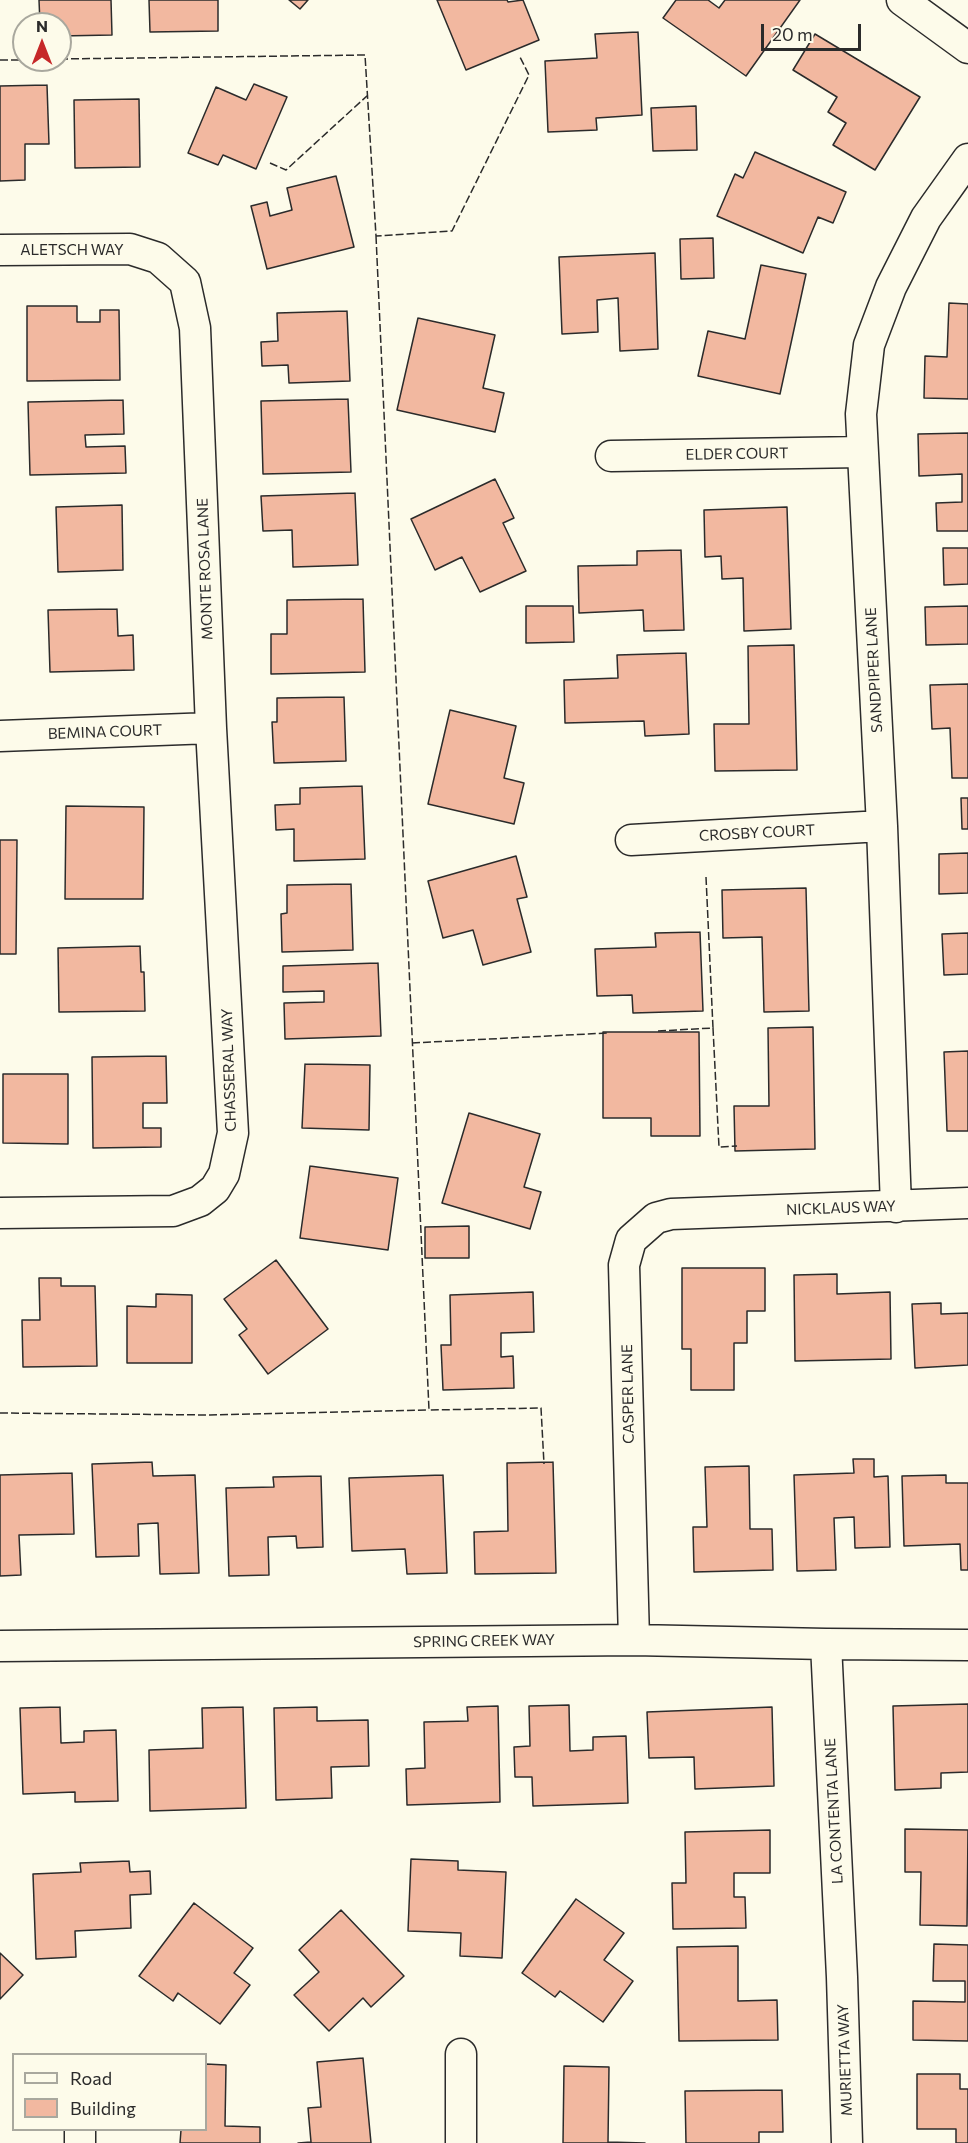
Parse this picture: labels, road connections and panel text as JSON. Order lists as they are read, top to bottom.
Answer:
{
  "streets": {
    "street": [
      "ALETSCH WAY",
      "ELDER COURT",
      "MONTE ROSA LANE",
      "SANDPIPER LANE",
      "BEMINA COURT",
      "CROSBY COURT",
      "CHASSERAL WAY",
      "NICKLAUS WAY",
      "CASPER LANE",
      "SPRING CREEK WAY",
      "LA CONTENTA LANE",
      "MURIETTA WAY"
    ]
  },
  "crossings": [
    ["ALETSCH WAY", "MONTE ROSA LANE"],
    ["ELDER COURT", "SANDPIPER LANE"],
    ["MONTE ROSA LANE", "BEMINA COURT"],
    ["MONTE ROSA LANE", "CHASSERAL WAY"],
    ["SANDPIPER LANE", "CROSBY COURT"],
    ["SANDPIPER LANE", "NICKLAUS WAY"],
    ["BEMINA COURT", "CHASSERAL WAY"],
    ["NICKLAUS WAY", "CASPER LANE"],
    ["CASPER LANE", "SPRING CREEK WAY"],
    ["SPRING CREEK WAY", "LA CONTENTA LANE"],
    ["LA CONTENTA LANE", "MURIETTA WAY"]
  ],
  "legend": ["Road", "Building"],
  "scale_bar": "20 m",
  "north": "top"
}
